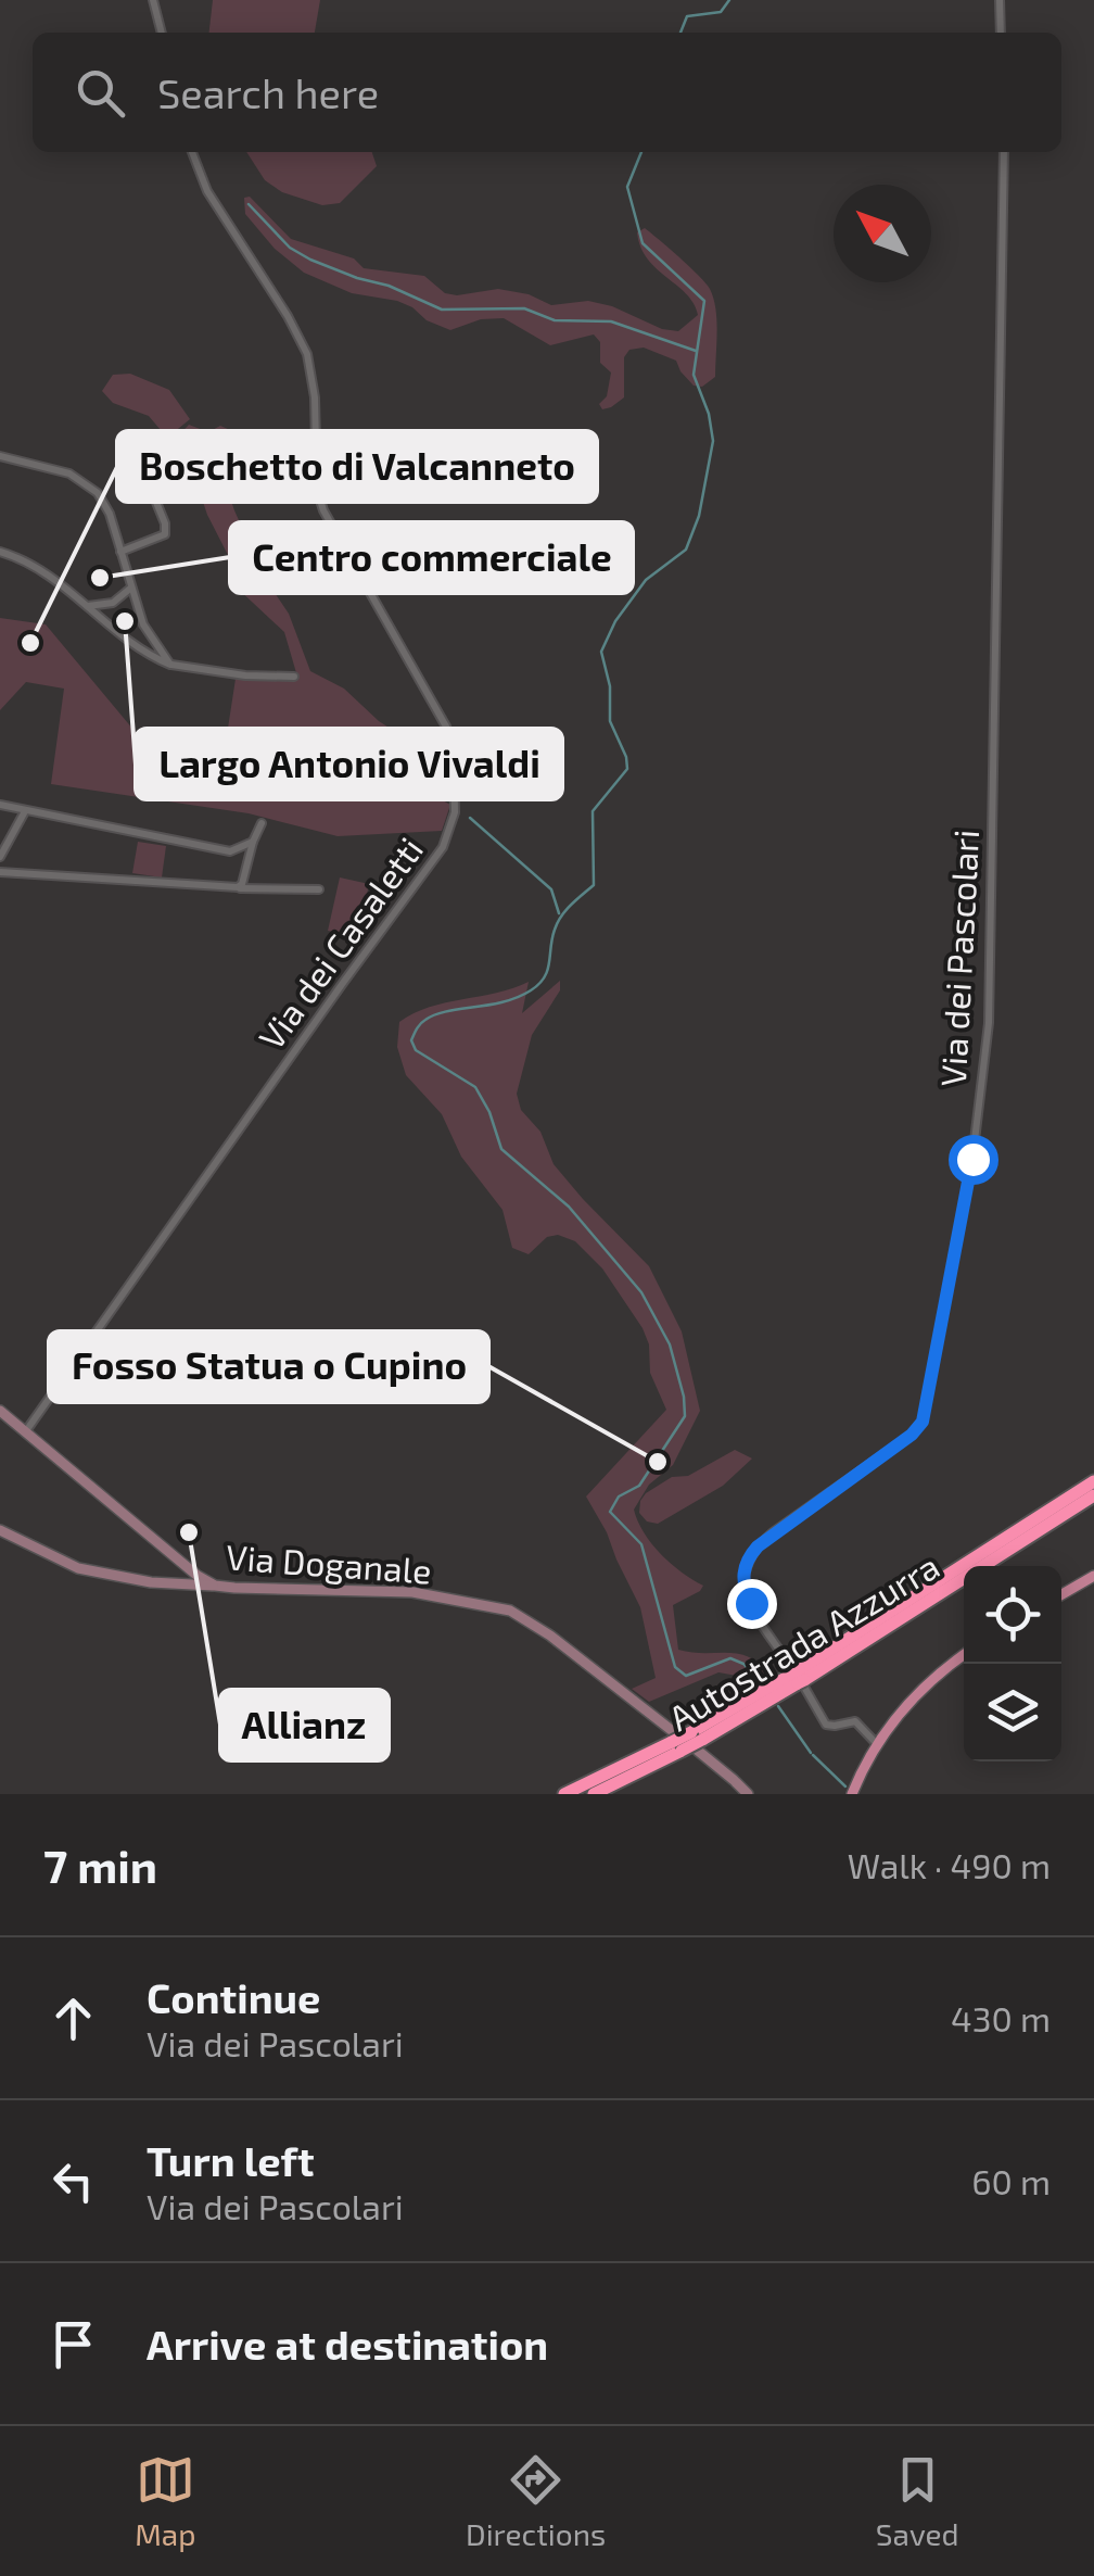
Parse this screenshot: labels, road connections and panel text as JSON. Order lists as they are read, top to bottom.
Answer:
{
  "streets": {
    "highway": ["Autostrada Azzurra"],
    "main road": ["Via Doganale"],
    "street": ["Via dei Casaletti", "Via dei Pascolari"]
  },
  "crossings": [
    ["Via dei Casaletti", "Via Doganale"],
    ["Via dei Pascolari", "Autostrada Azzurra"],
    ["Via Doganale", "Autostrada Azzurra"]
  ],
  "places": [
    "Centro commerciale",
    "Largo Antonio Vivaldi",
    "Boschetto di Valcanneto",
    "Fosso Statua o Cupino",
    "Allianz"
  ],
  "north": "top left",
  "page": {
    "search": "Search here",
    "heading": ["7 min", "Walk · 490 m"],
    "list": [
      ["Continue", "Via dei Pascolari", "430 m"],
      ["Turn left", "Via dei Pascolari", "60 m"],
      "Arrive at destination"
    ],
    "nav": ["Map", "Directions", "Saved"]
  }
}
